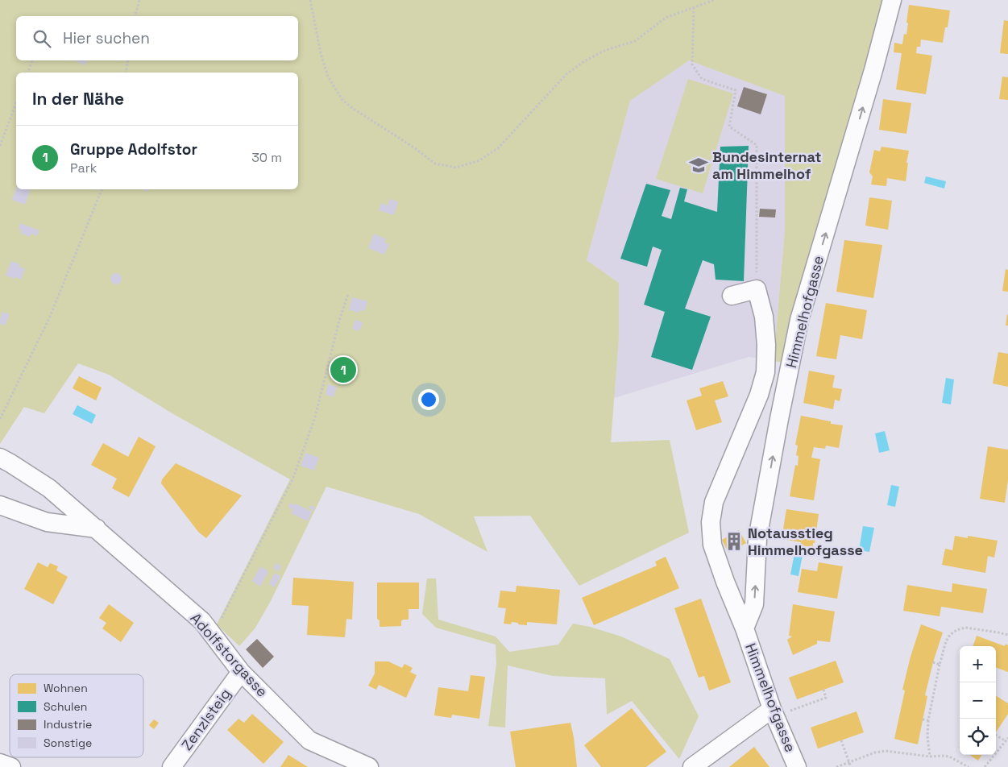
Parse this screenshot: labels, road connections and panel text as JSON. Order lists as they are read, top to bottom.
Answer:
{
  "streets": {
    "street": ["Himmelhofgasse", "Adolfstorgasse", "Zenzlsteig"]
  },
  "crossings": [
    ["Adolfstorgasse", "Zenzlsteig"]
  ],
  "places": {
    "school or university": ["Bundesinternat am Himmelhof"],
    "building": ["Notausstieg Himmelhofgasse"]
  },
  "legend": [
    "Wohnen",
    "Schulen",
    "Industrie",
    "Sonstige"
  ],
  "page": {
    "search": "Hier suchen",
    "heading": "In der Nähe",
    "list": [
      {
        "mark": "1",
        "name": "Gruppe Adolfstor",
        "note": "Park",
        "value": "30 m"
      }
    ],
    "pins": "1",
    "map_buttons": ["+", "−"]
  }
}
